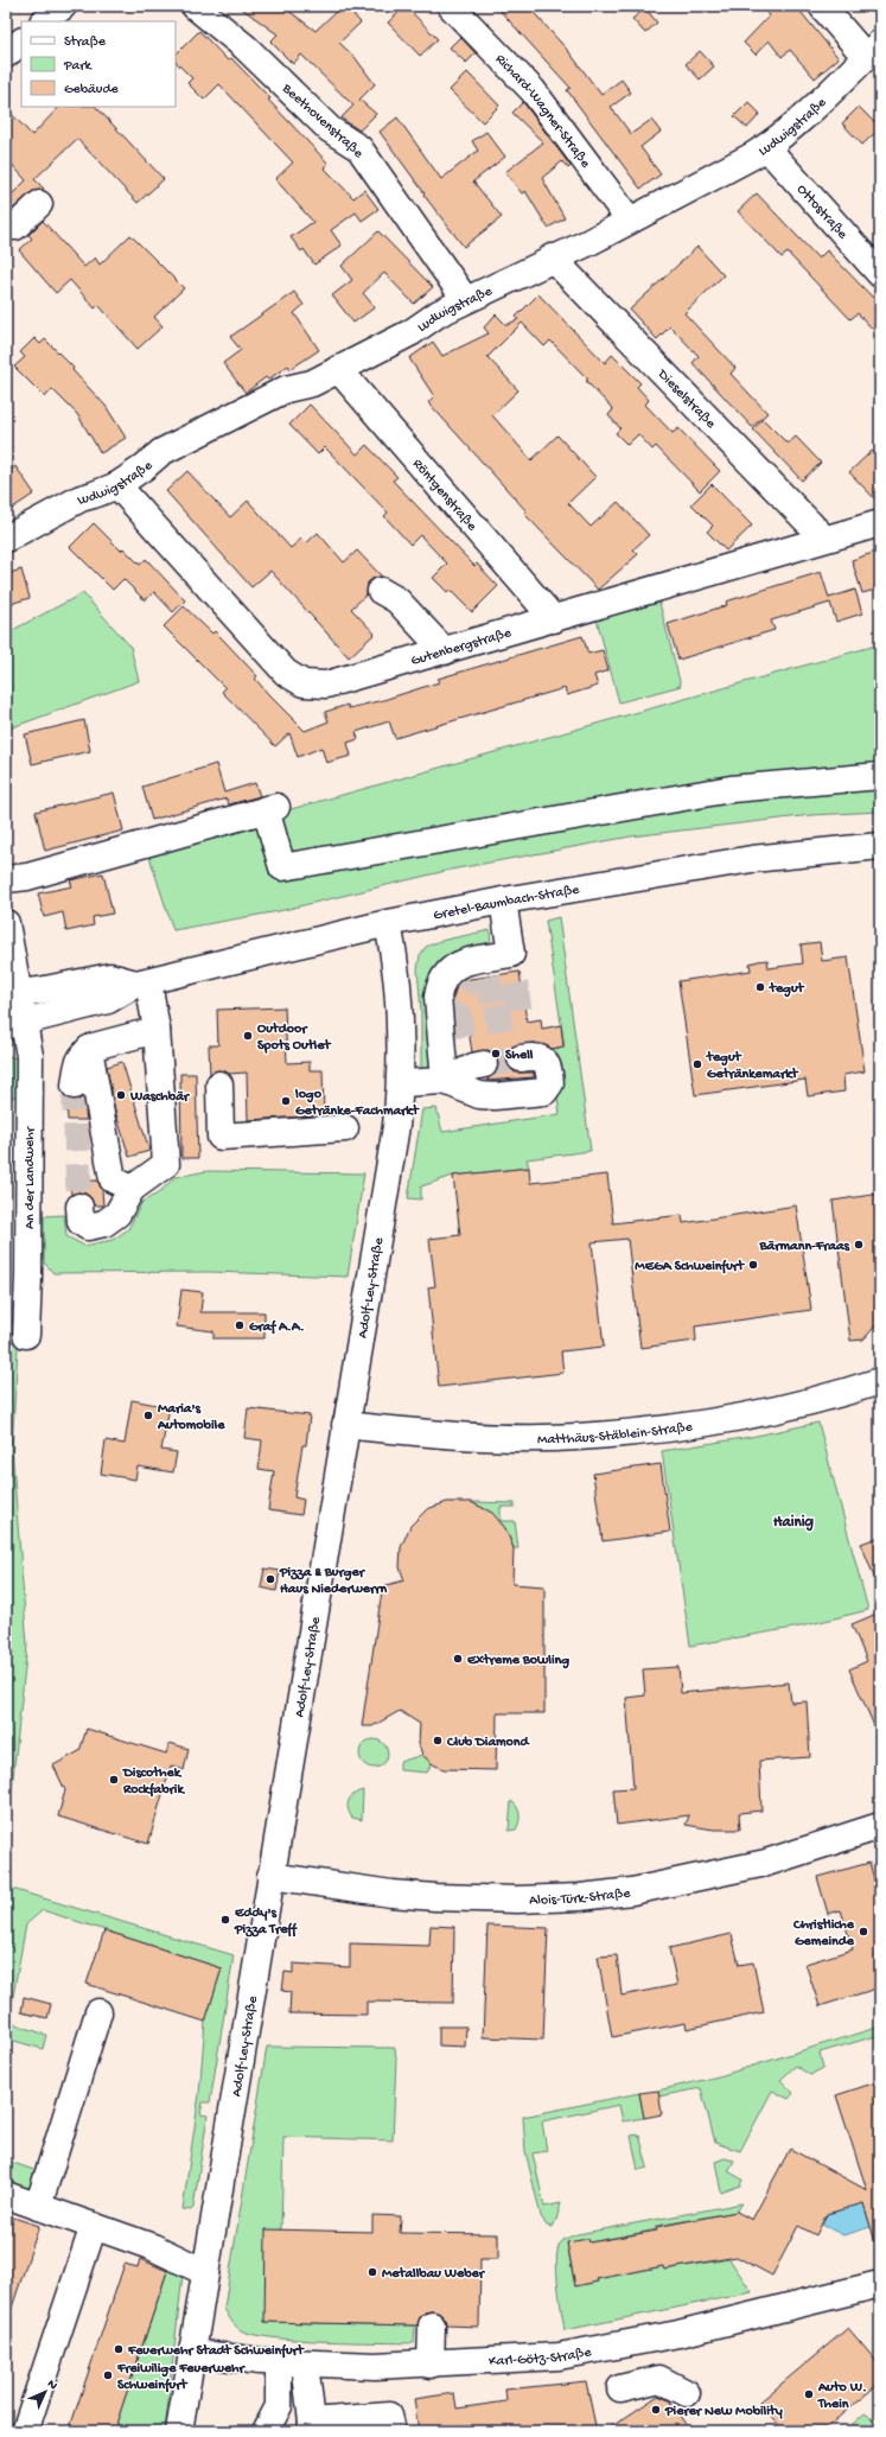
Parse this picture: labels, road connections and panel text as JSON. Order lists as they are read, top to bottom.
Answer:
{
  "streets": {
    "street": [
      "Richard-Wagner-Straße",
      "Beethovenstraße",
      "Ludwigstraße",
      "Ottostraße",
      "Dieselstraße",
      "Röntgenstraße",
      "Gutenbergstraße",
      "Gretel-Baumbach-Straße",
      "An der Landwehr",
      "Adolf-Ley-Straße",
      "Matthäus-Stäblein-Straße",
      "Alois-Türk-Straße",
      "Karl-Götz-Straße"
    ]
  },
  "crossings": [
    ["Richard-Wagner-Straße", "Ludwigstraße"],
    ["Beethovenstraße", "Ludwigstraße"],
    ["Ludwigstraße", "Ottostraße"],
    ["Ludwigstraße", "Dieselstraße"],
    ["Ludwigstraße", "Röntgenstraße"],
    ["Ludwigstraße", "Gutenbergstraße"],
    ["Dieselstraße", "Gutenbergstraße"],
    ["Röntgenstraße", "Gutenbergstraße"],
    ["Gretel-Baumbach-Straße", "An der Landwehr"],
    ["Gretel-Baumbach-Straße", "Adolf-Ley-Straße"],
    ["Adolf-Ley-Straße", "Matthäus-Stäblein-Straße"],
    ["Adolf-Ley-Straße", "Alois-Türk-Straße"],
    ["Adolf-Ley-Straße", "Karl-Götz-Straße"]
  ],
  "districts": ["Hainig"],
  "places": [
    "tegut",
    "Outdoor Spots Outlet",
    "Shell",
    "tegut Getränkemarkt",
    "Waschbär",
    "logo Getränke-Fachmarkt",
    "Bärmann-Fraas",
    "MEGA Schweinfurt",
    "Graf A.A.",
    "Maria's Automobile",
    "Pizza & Burger Haus Niederwerrn",
    "Extreme Bowling",
    "Club Diamond",
    "Discothek Rockfabrik",
    "Eddy's Pizza Treff",
    "Christliche Gemeinde",
    "Metallbau Weber",
    "Feuerwehr Stadt Schweinfurt",
    "Freiwilige Feuerwehr Schweinfurt",
    "Auto W. Thein",
    "Pierer New Mobility"
  ],
  "legend": ["Straße", "Park", "Gebäude"],
  "north": "top right"
}
